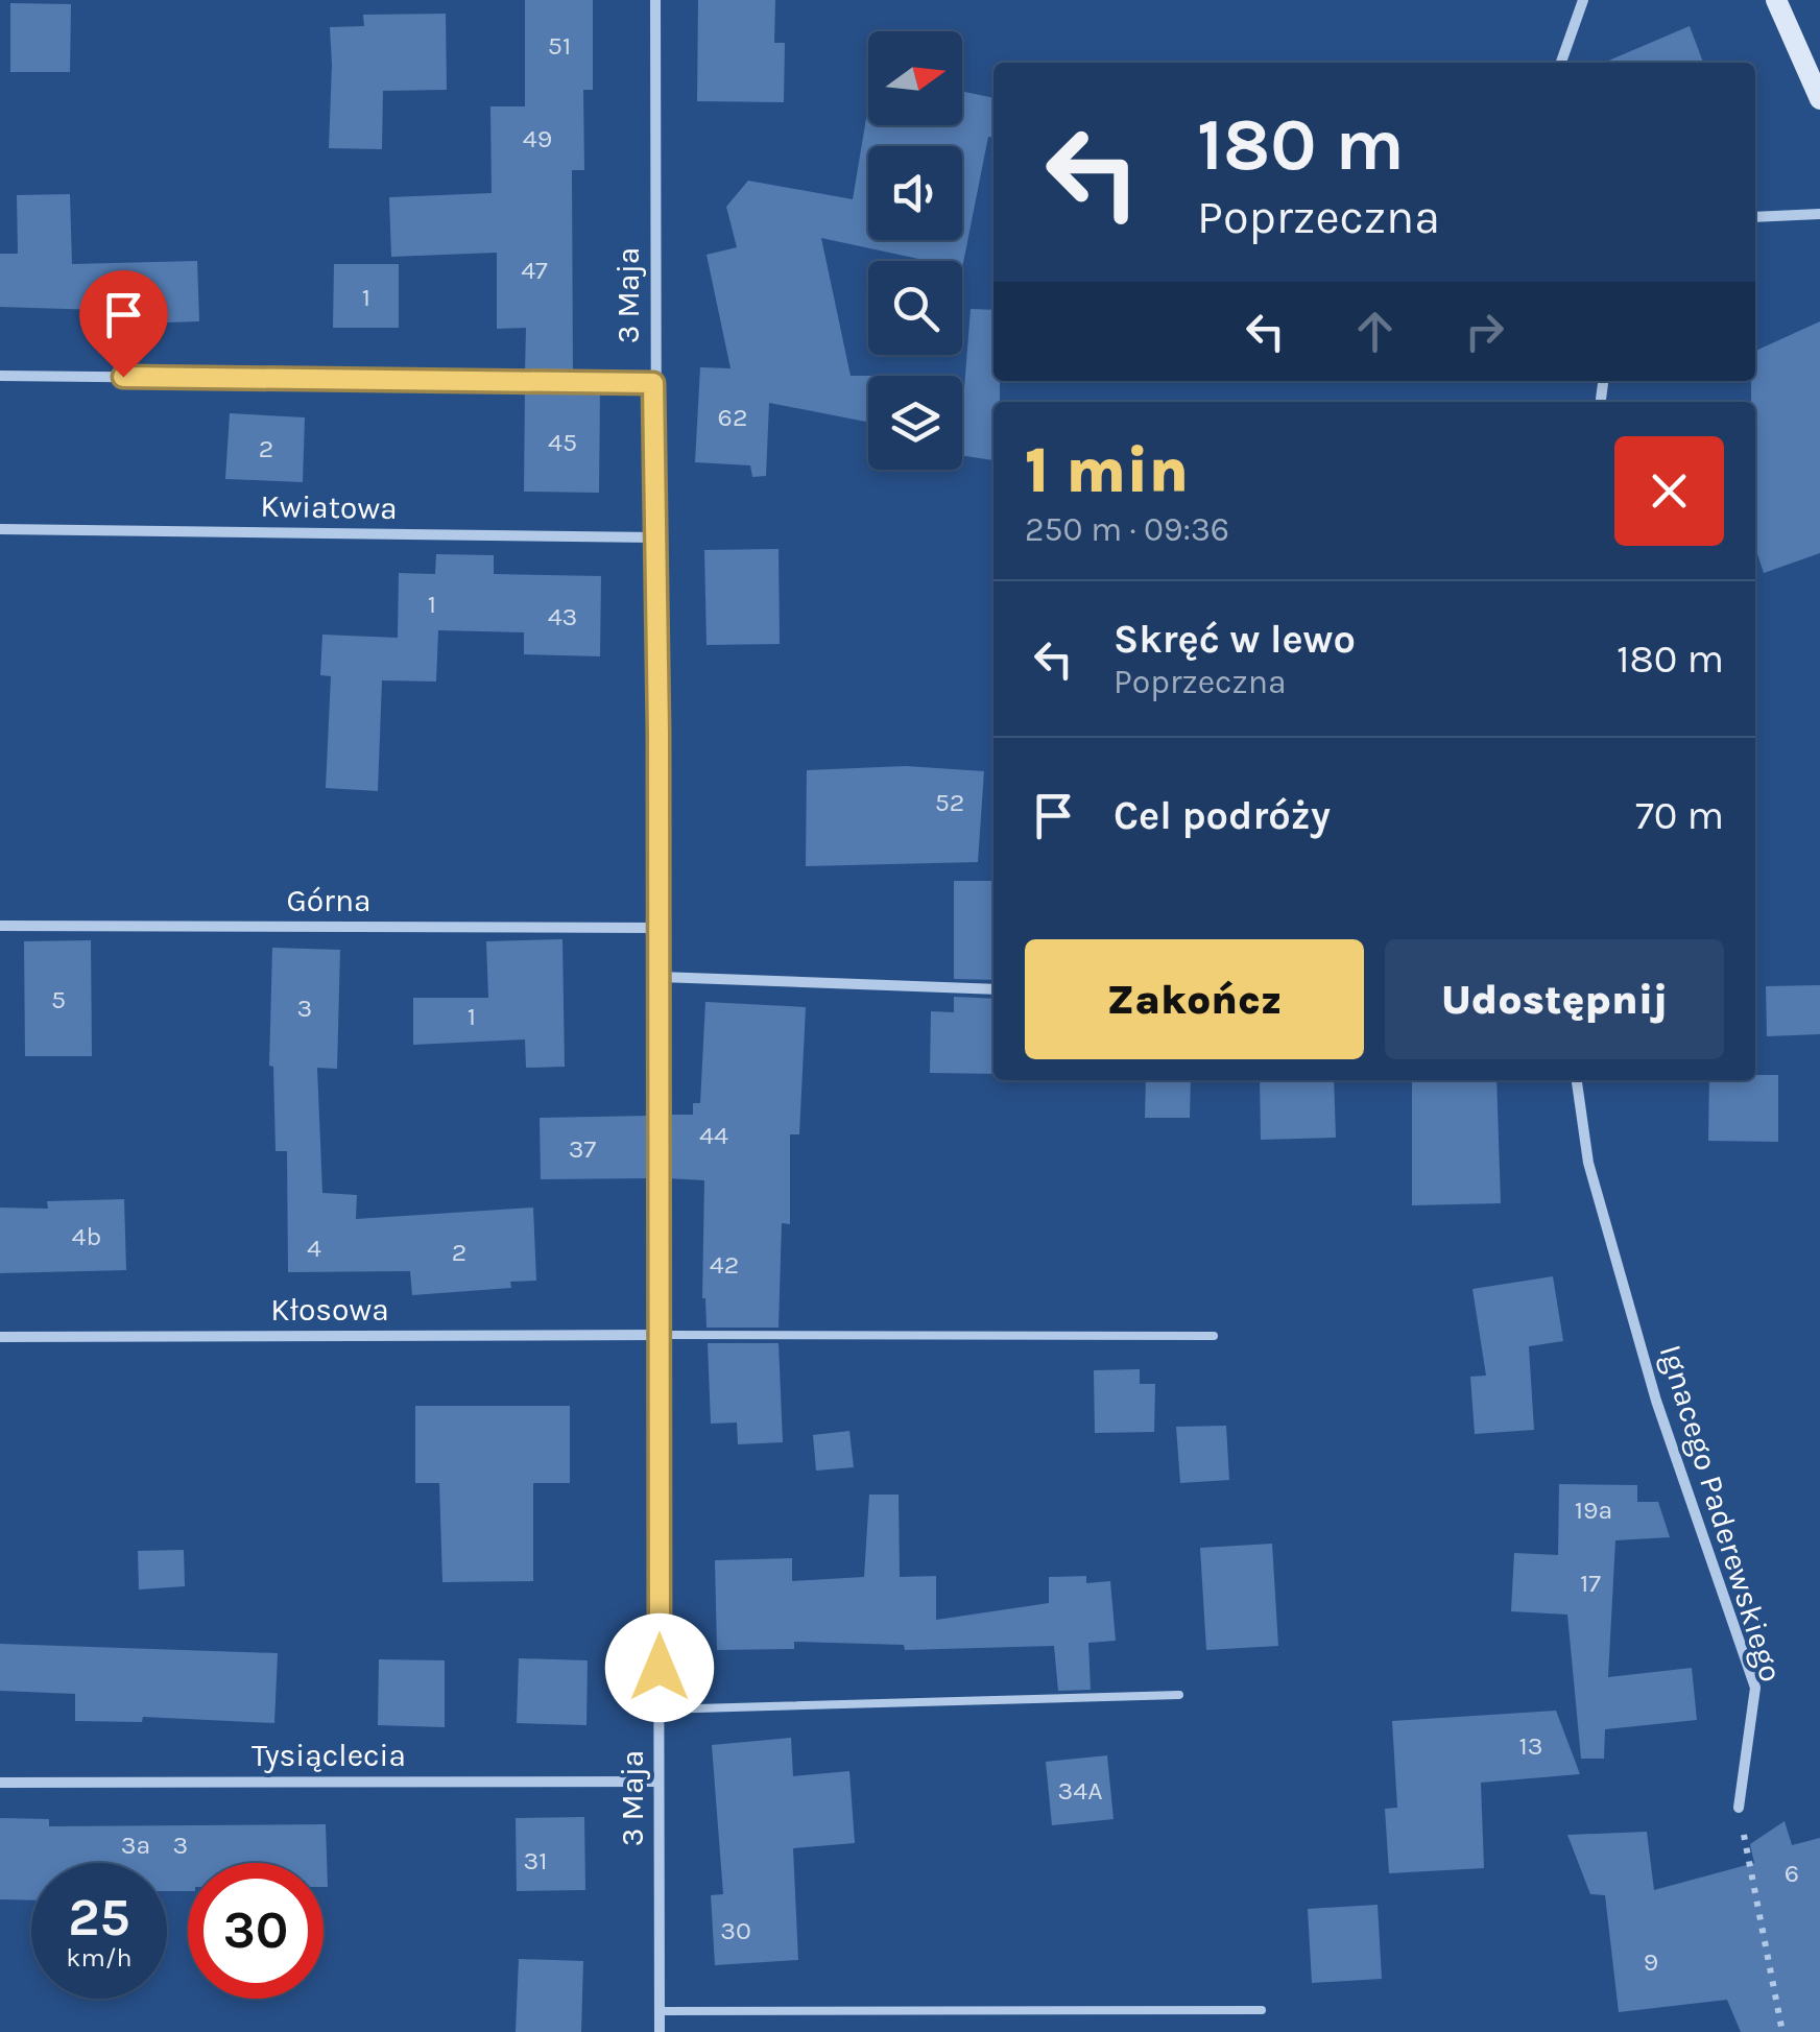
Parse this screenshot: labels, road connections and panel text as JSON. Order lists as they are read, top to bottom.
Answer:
{
  "streets": {
    "street": [
      "3 Maja",
      "Kwiatowa",
      "Górna",
      "Kłosowa",
      "Ignacego Paderewskiego",
      "Tysiąclecia"
    ]
  },
  "crossings": [
    ["3 Maja", "Kwiatowa"],
    ["3 Maja", "Górna"],
    ["3 Maja", "Kłosowa"],
    ["3 Maja", "Tysiąclecia"]
  ],
  "house_numbers": [
    "51",
    "49",
    "47",
    "1",
    "62",
    "45",
    "2",
    "1",
    "43",
    "52",
    "5",
    "3",
    "1",
    "44",
    "37",
    "4b",
    "4",
    "2",
    "42",
    "19a",
    "17",
    "13",
    "34A",
    "3a",
    "3",
    "31",
    "6",
    "30",
    "9"
  ],
  "north": "right",
  "page": {
    "turn": ["180 m", "Poprzeczna"],
    "heading": ["1 min", "250 m · 09:36"],
    "list": [
      {
        "name": "Skręć w lewo",
        "note": "Poprzeczna",
        "value": "180 m"
      },
      {
        "name": "Cel podróży",
        "value": "70 m"
      }
    ],
    "buttons": ["Zakończ", "Udostępnij"],
    "speed": "25 km/h",
    "limit": "30"
  }
}
